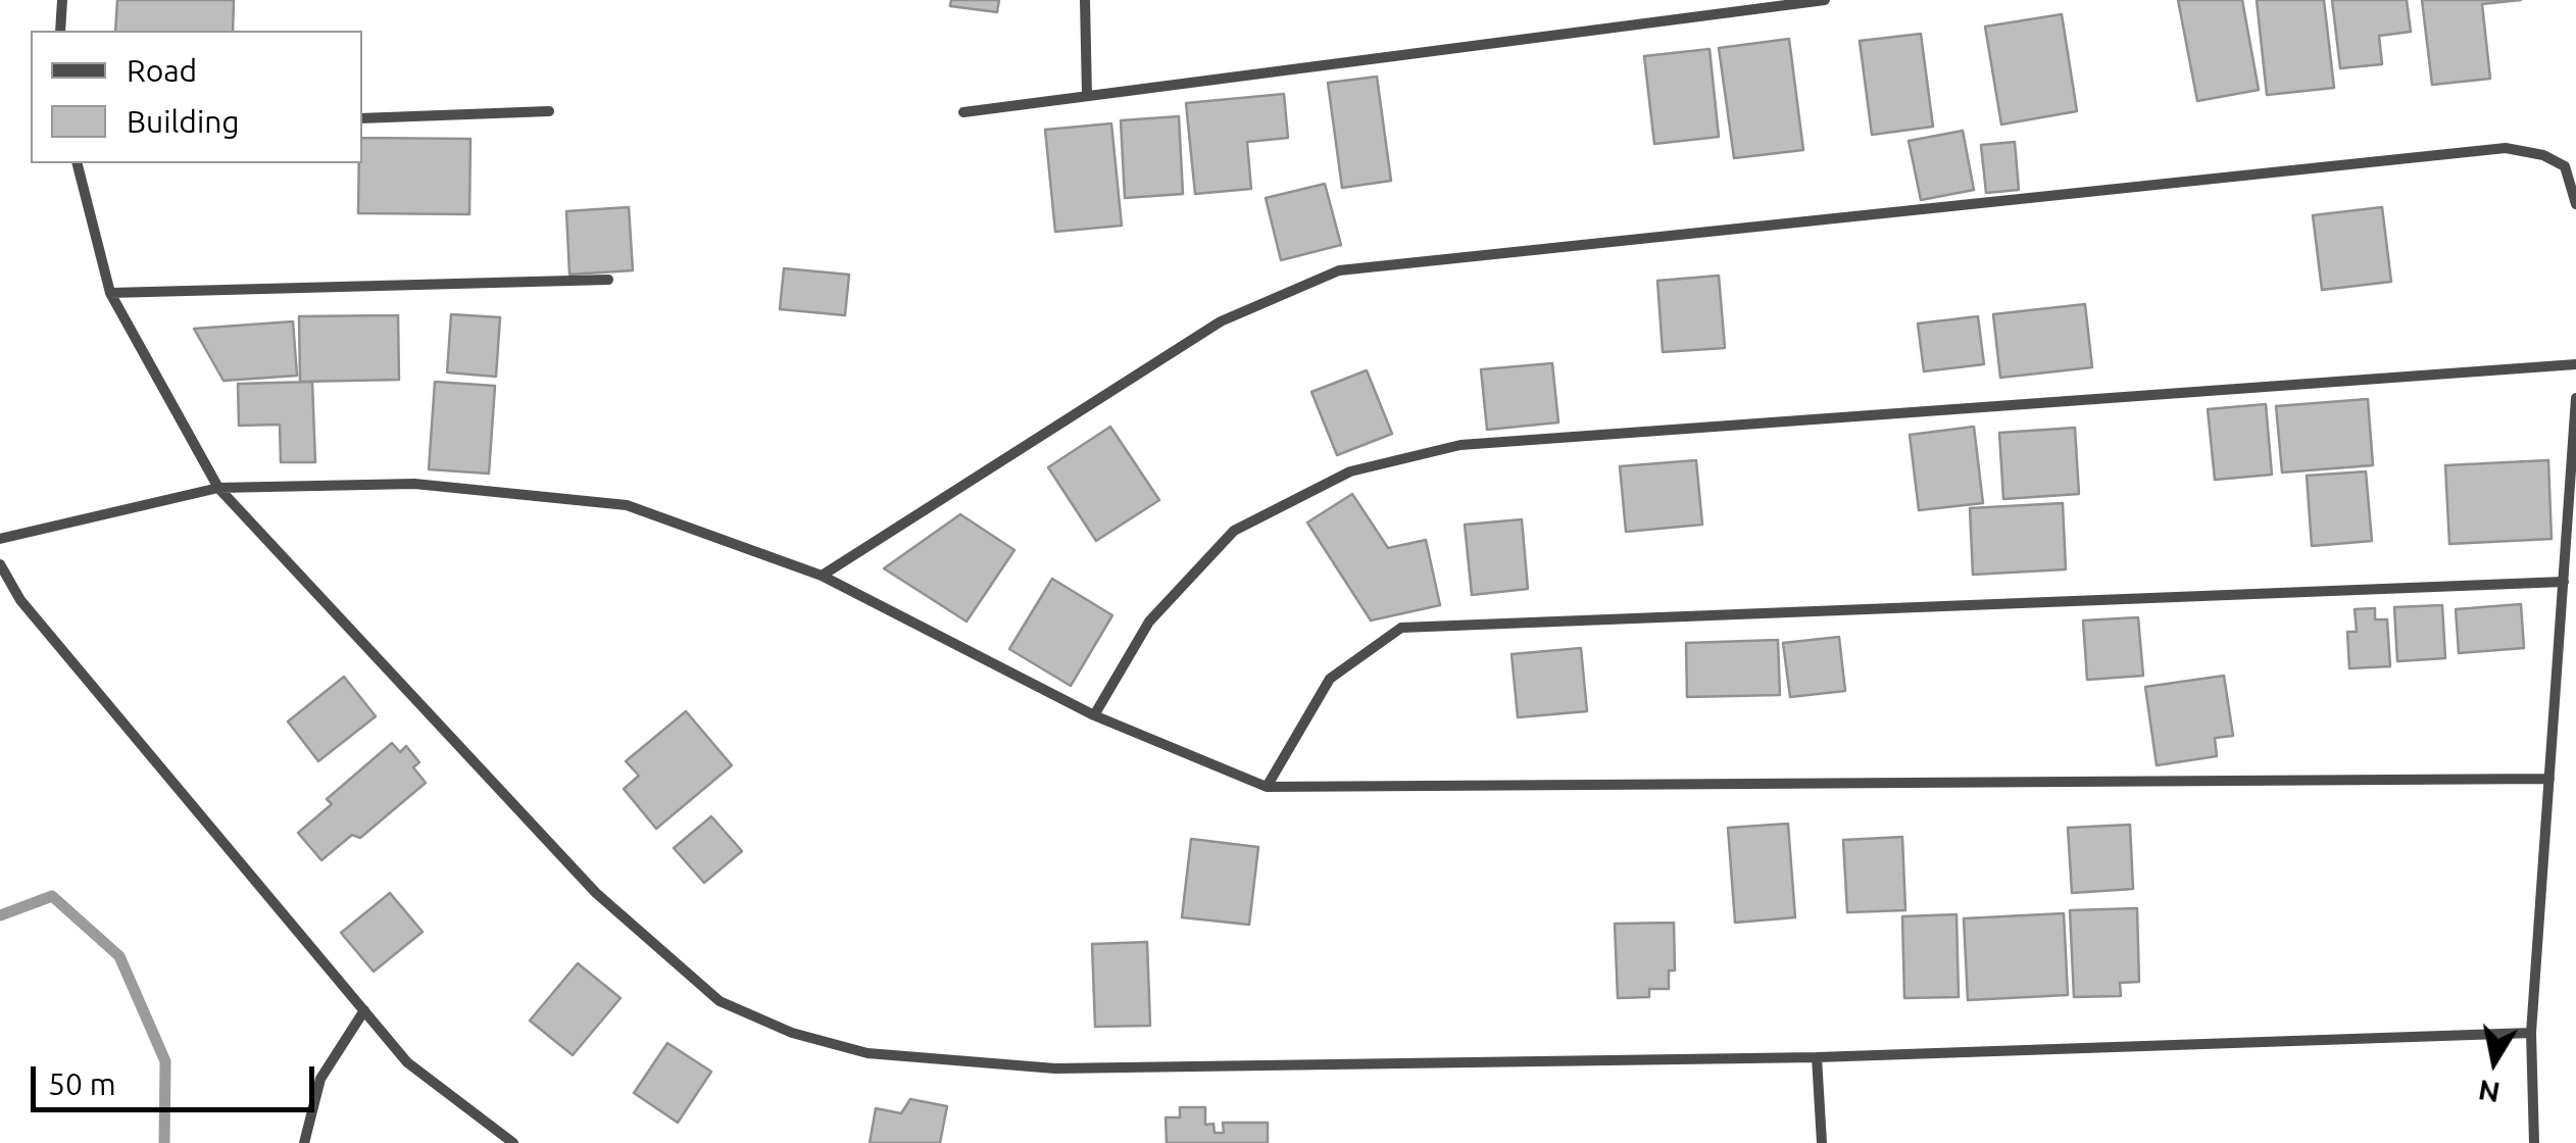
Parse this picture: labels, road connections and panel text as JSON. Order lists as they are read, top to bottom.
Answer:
{
  "legend": ["Road", "Building"],
  "scale_bar": "50 m",
  "north": "bottom"
}
